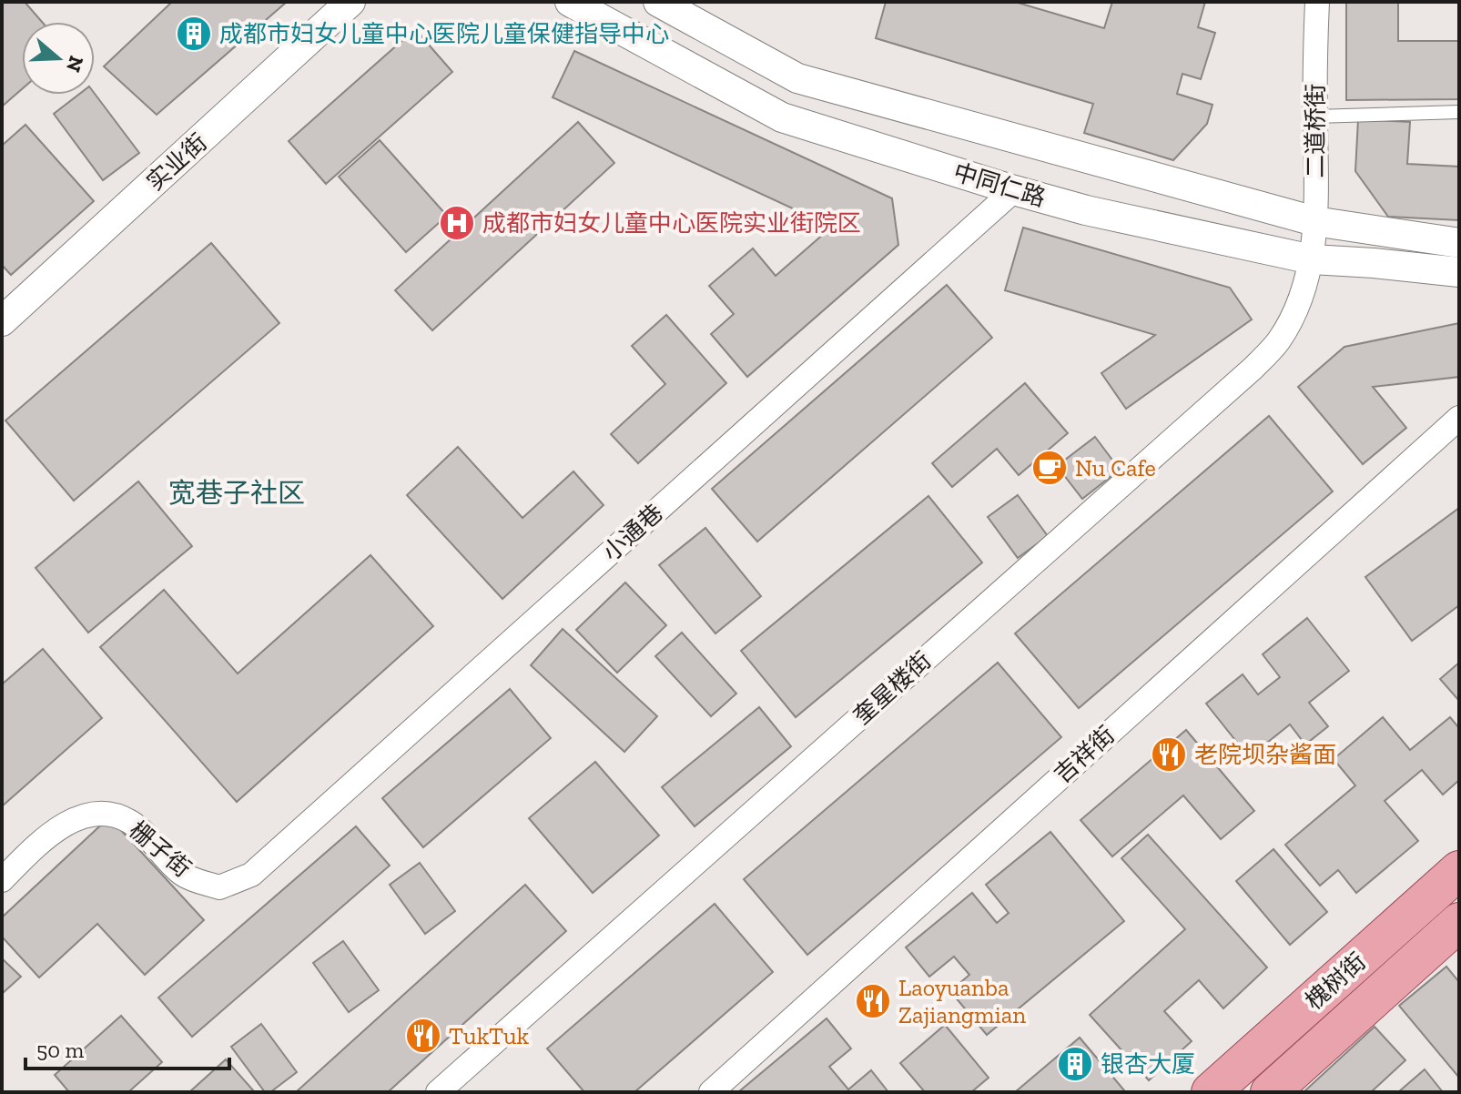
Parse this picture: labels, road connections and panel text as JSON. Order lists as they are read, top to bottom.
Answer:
{
  "streets": {
    "main road": ["槐树街"],
    "street": [
      "二道桥街",
      "实业街",
      "中同仁路",
      "小通巷",
      "奎星楼街",
      "吉祥街",
      "栅子街"
    ]
  },
  "crossings": [
    ["二道桥街", "中同仁路"],
    ["二道桥街", "奎星楼街"],
    ["中同仁路", "小通巷"],
    ["中同仁路", "奎星楼街"],
    ["小通巷", "栅子街"]
  ],
  "districts": ["宽巷子社区"],
  "places": {
    "building": ["成都市妇女儿童中心医院儿童保健指导中心", "银杏大厦"],
    "hospital": ["成都市妇女儿童中心医院实业街院区"],
    "cafe": ["Nu Cafe"],
    "restaurant": ["老院坝杂酱面", "Laoyuanba Zajiangmian", "TukTuk"]
  },
  "scale_bar": "50 m",
  "north": "right"
}
